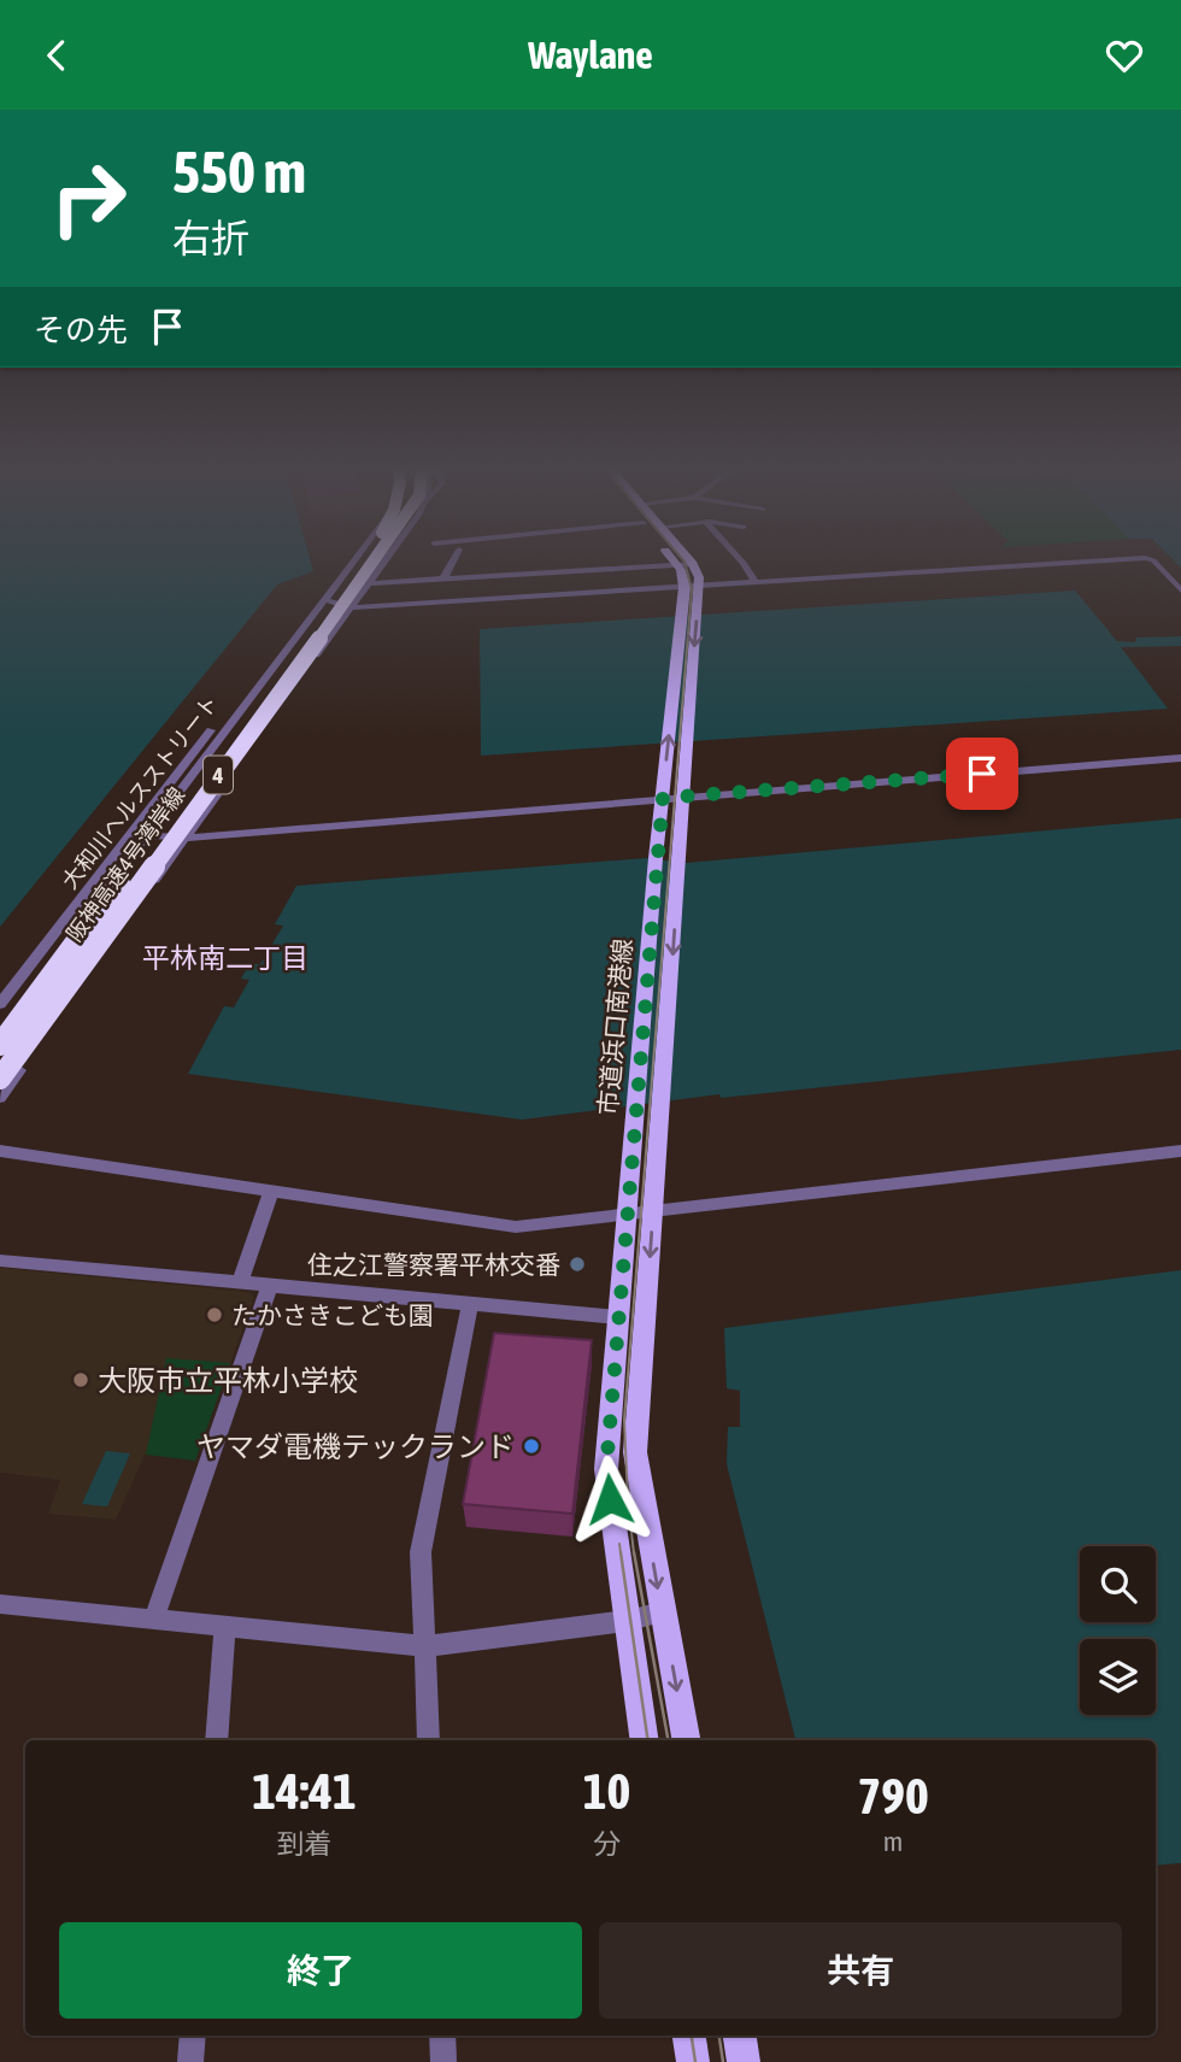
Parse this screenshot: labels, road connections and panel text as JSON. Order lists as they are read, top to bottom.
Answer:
{
  "streets": {
    "highway": ["4", "阪神高速4号湾岸線"],
    "main road": ["市道浜口南港線"],
    "street": ["大和川ヘルスストリート"]
  },
  "districts": ["平林南二丁目"],
  "places": [
    "住之江警察署平林交番",
    "たかさきこども園",
    "大阪市立平林小学校",
    "ヤマダ電機テックランド"
  ],
  "page": {
    "header": "Waylane",
    "turn": ["550 m", "右折"],
    "then": "その先",
    "eta": [
      "14:41",
      "到着",
      "10",
      "分",
      "790",
      "m"
    ],
    "buttons": ["終了", "共有"]
  }
}
